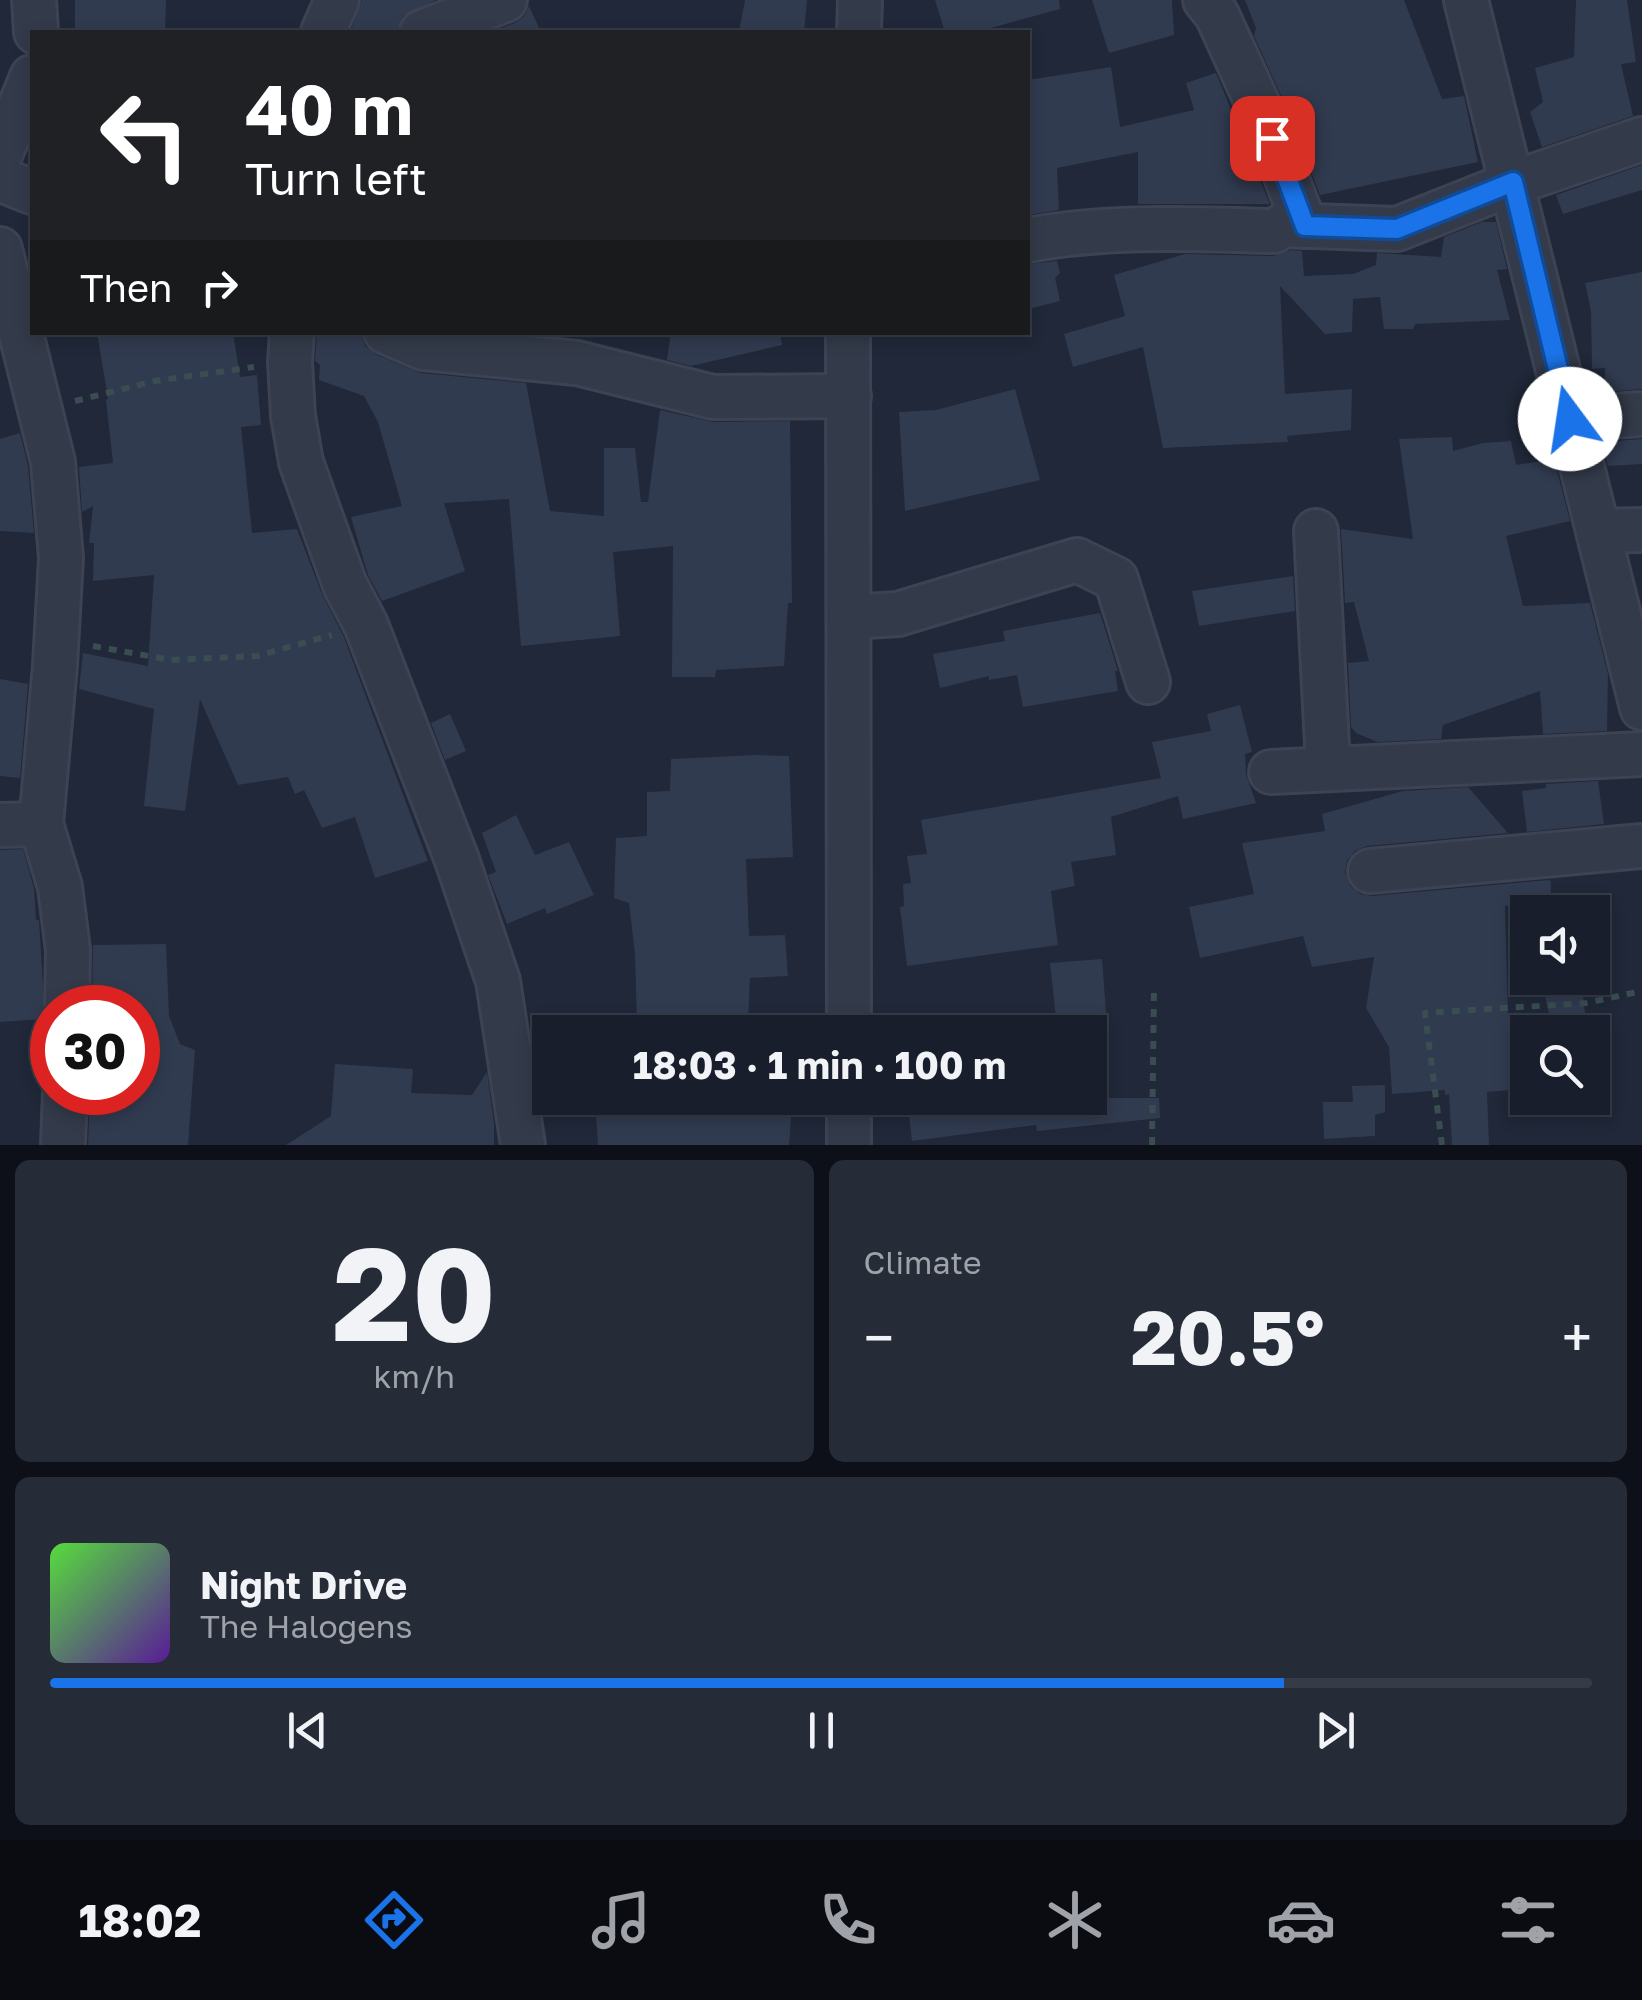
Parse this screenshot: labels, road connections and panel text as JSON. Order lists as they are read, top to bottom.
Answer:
{
  "page": {
    "turn": ["40 m", "Turn left"],
    "then": "Then",
    "limit": "30",
    "trip": "18:03 · 1 min · 100 m",
    "tile": [
      ["20", "km/h"],
      "Climate"
    ],
    "heat": ["−", "20.5°", "+"],
    "song": ["Night Drive", "The Halogens"],
    "tabs": "18:02"
  }
}
